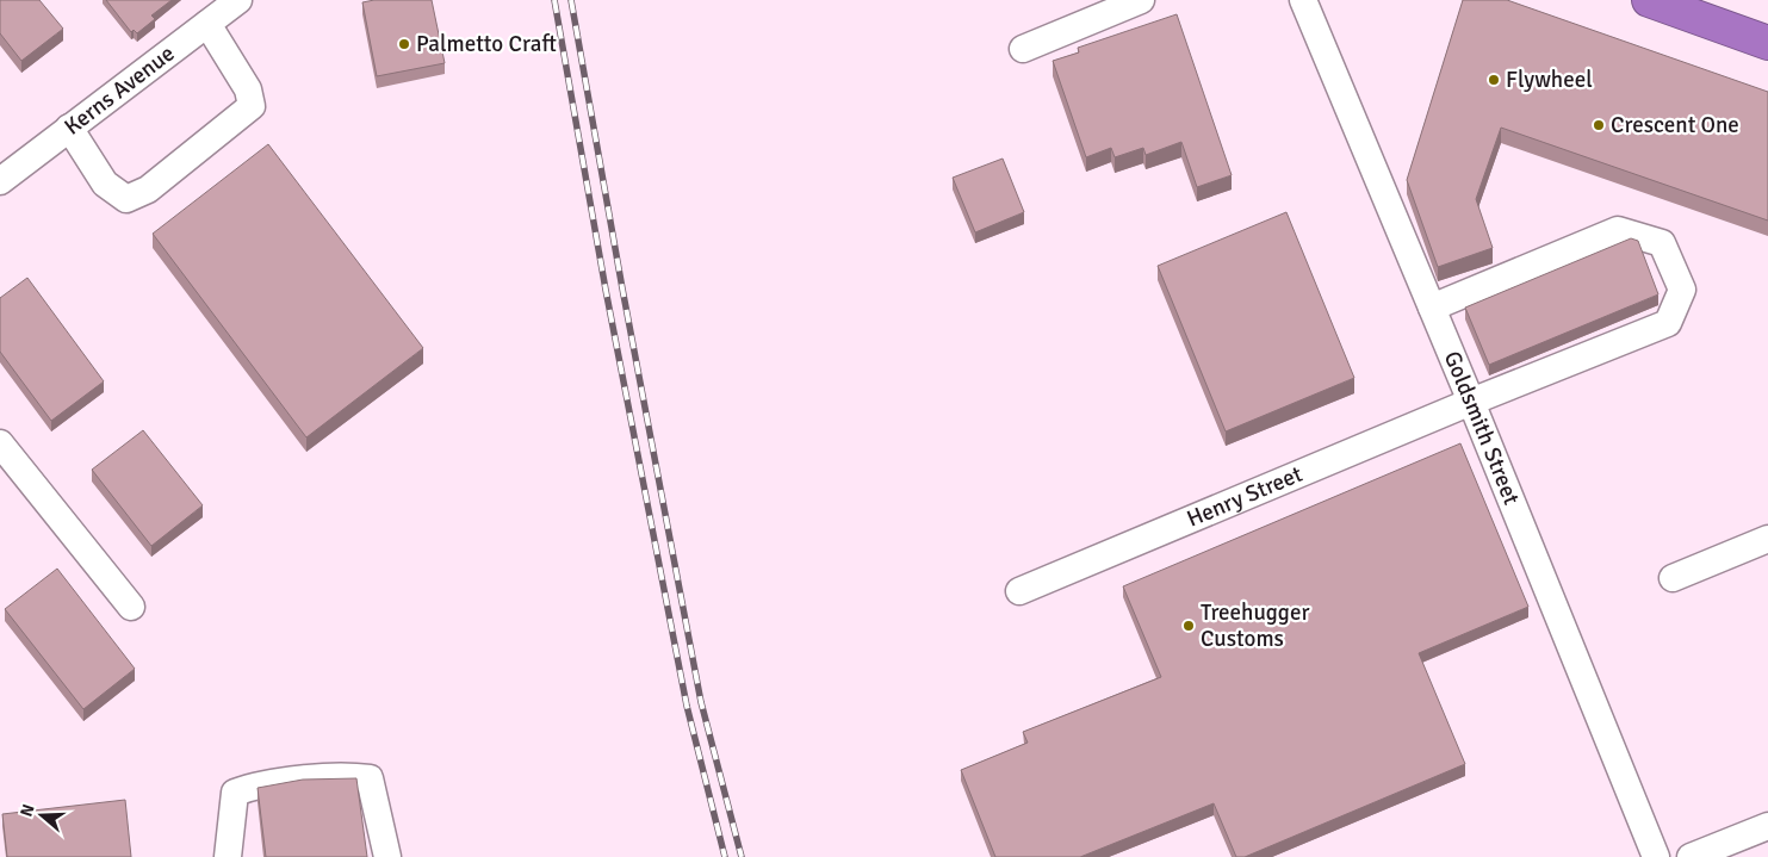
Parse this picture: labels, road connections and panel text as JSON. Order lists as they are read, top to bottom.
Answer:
{
  "streets": {
    "street": ["Kerns Avenue", "Goldsmith Street", "Henry Street"]
  },
  "crossings": [
    ["Goldsmith Street", "Henry Street"]
  ],
  "places": [
    "Palmetto Craft",
    "Flywheel",
    "Crescent One",
    "Treehugger Customs"
  ],
  "north": "left"
}
